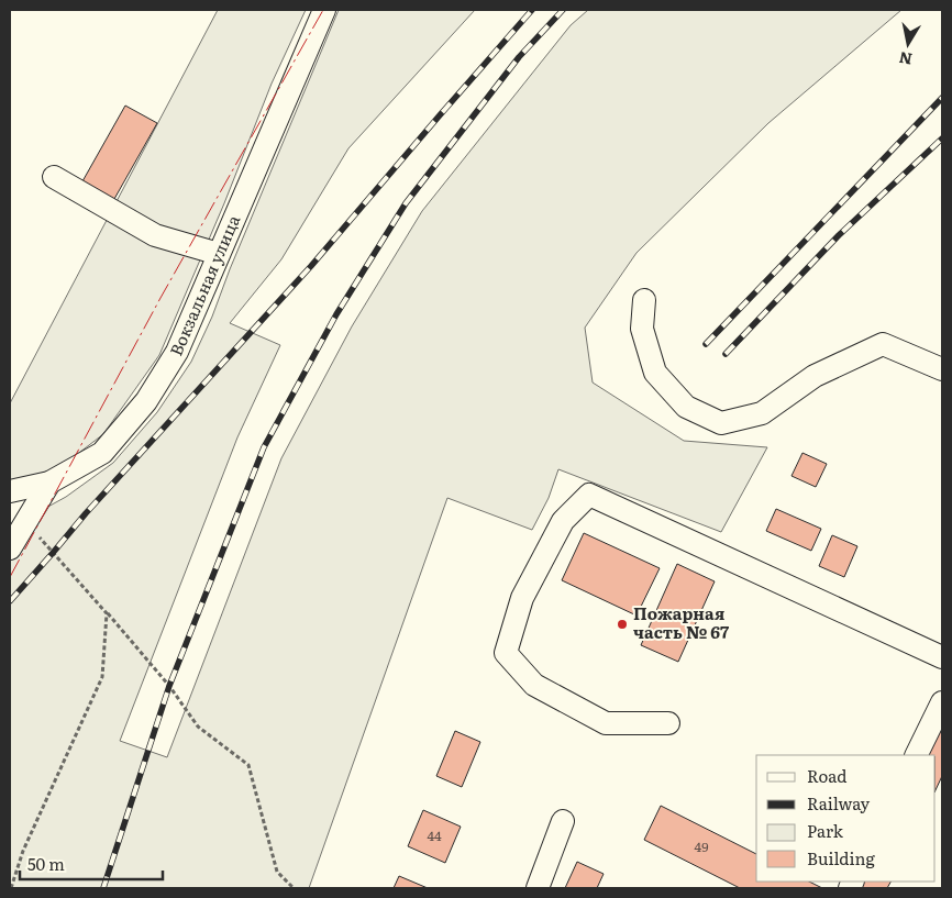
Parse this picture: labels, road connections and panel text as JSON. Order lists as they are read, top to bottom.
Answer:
{
  "streets": {
    "street": ["Вокзальная улица"]
  },
  "places": ["Пожарная часть № 67"],
  "house_numbers": ["44", "49"],
  "legend": [
    "Road",
    "Railway",
    "Park",
    "Building"
  ],
  "scale_bar": "50 m",
  "north": "bottom"
}
